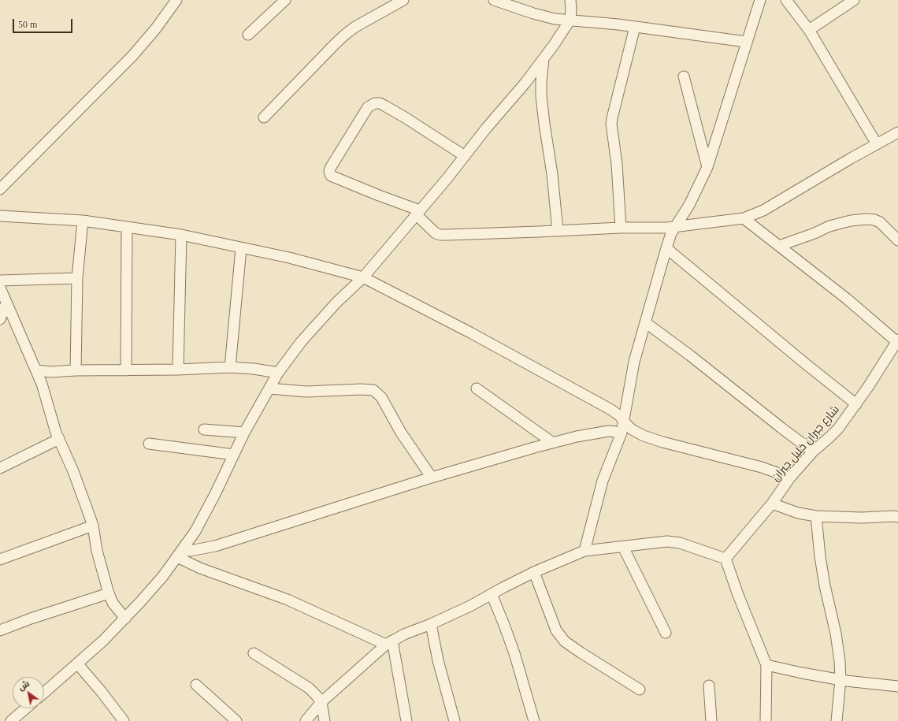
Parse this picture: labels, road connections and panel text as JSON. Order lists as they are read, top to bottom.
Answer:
{
  "streets": {
    "street": ["شارع جبران خليل جبران"]
  },
  "scale_bar": "50 m",
  "north": "top left"
}
